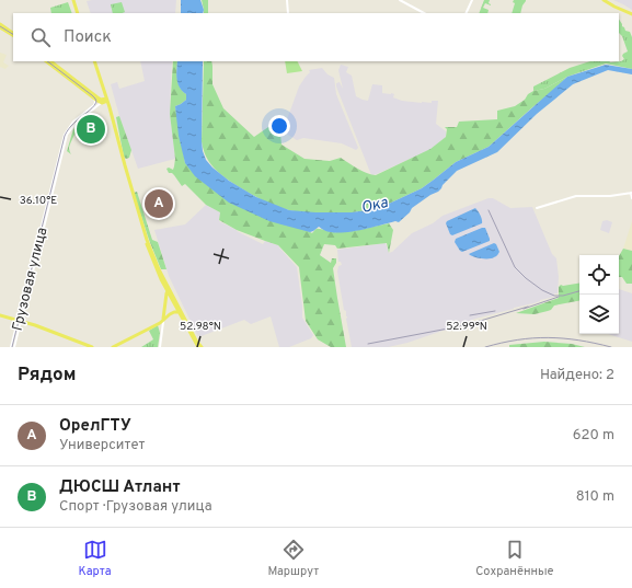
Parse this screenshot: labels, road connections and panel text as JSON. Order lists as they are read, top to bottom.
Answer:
{
  "streets": {
    "street": ["Грузовая улица"]
  },
  "water": ["Ока"],
  "page": {
    "search": "Поиск",
    "pins": ["B", "A"],
    "heading": ["Рядом", "Найдено: 2"],
    "list": [
      {
        "mark": "A",
        "name": "ОрелГТУ",
        "note": "Университет",
        "value": "620 m"
      },
      {
        "mark": "B",
        "name": "ДЮСШ Атлант",
        "note": "Спорт · Грузовая улица",
        "value": "810 m"
      }
    ],
    "nav": ["Карта", "Маршрут", "Сохранённые"]
  },
  "coordinates": ["36.10°E", "52.98°N", "52.99°N"]
}
